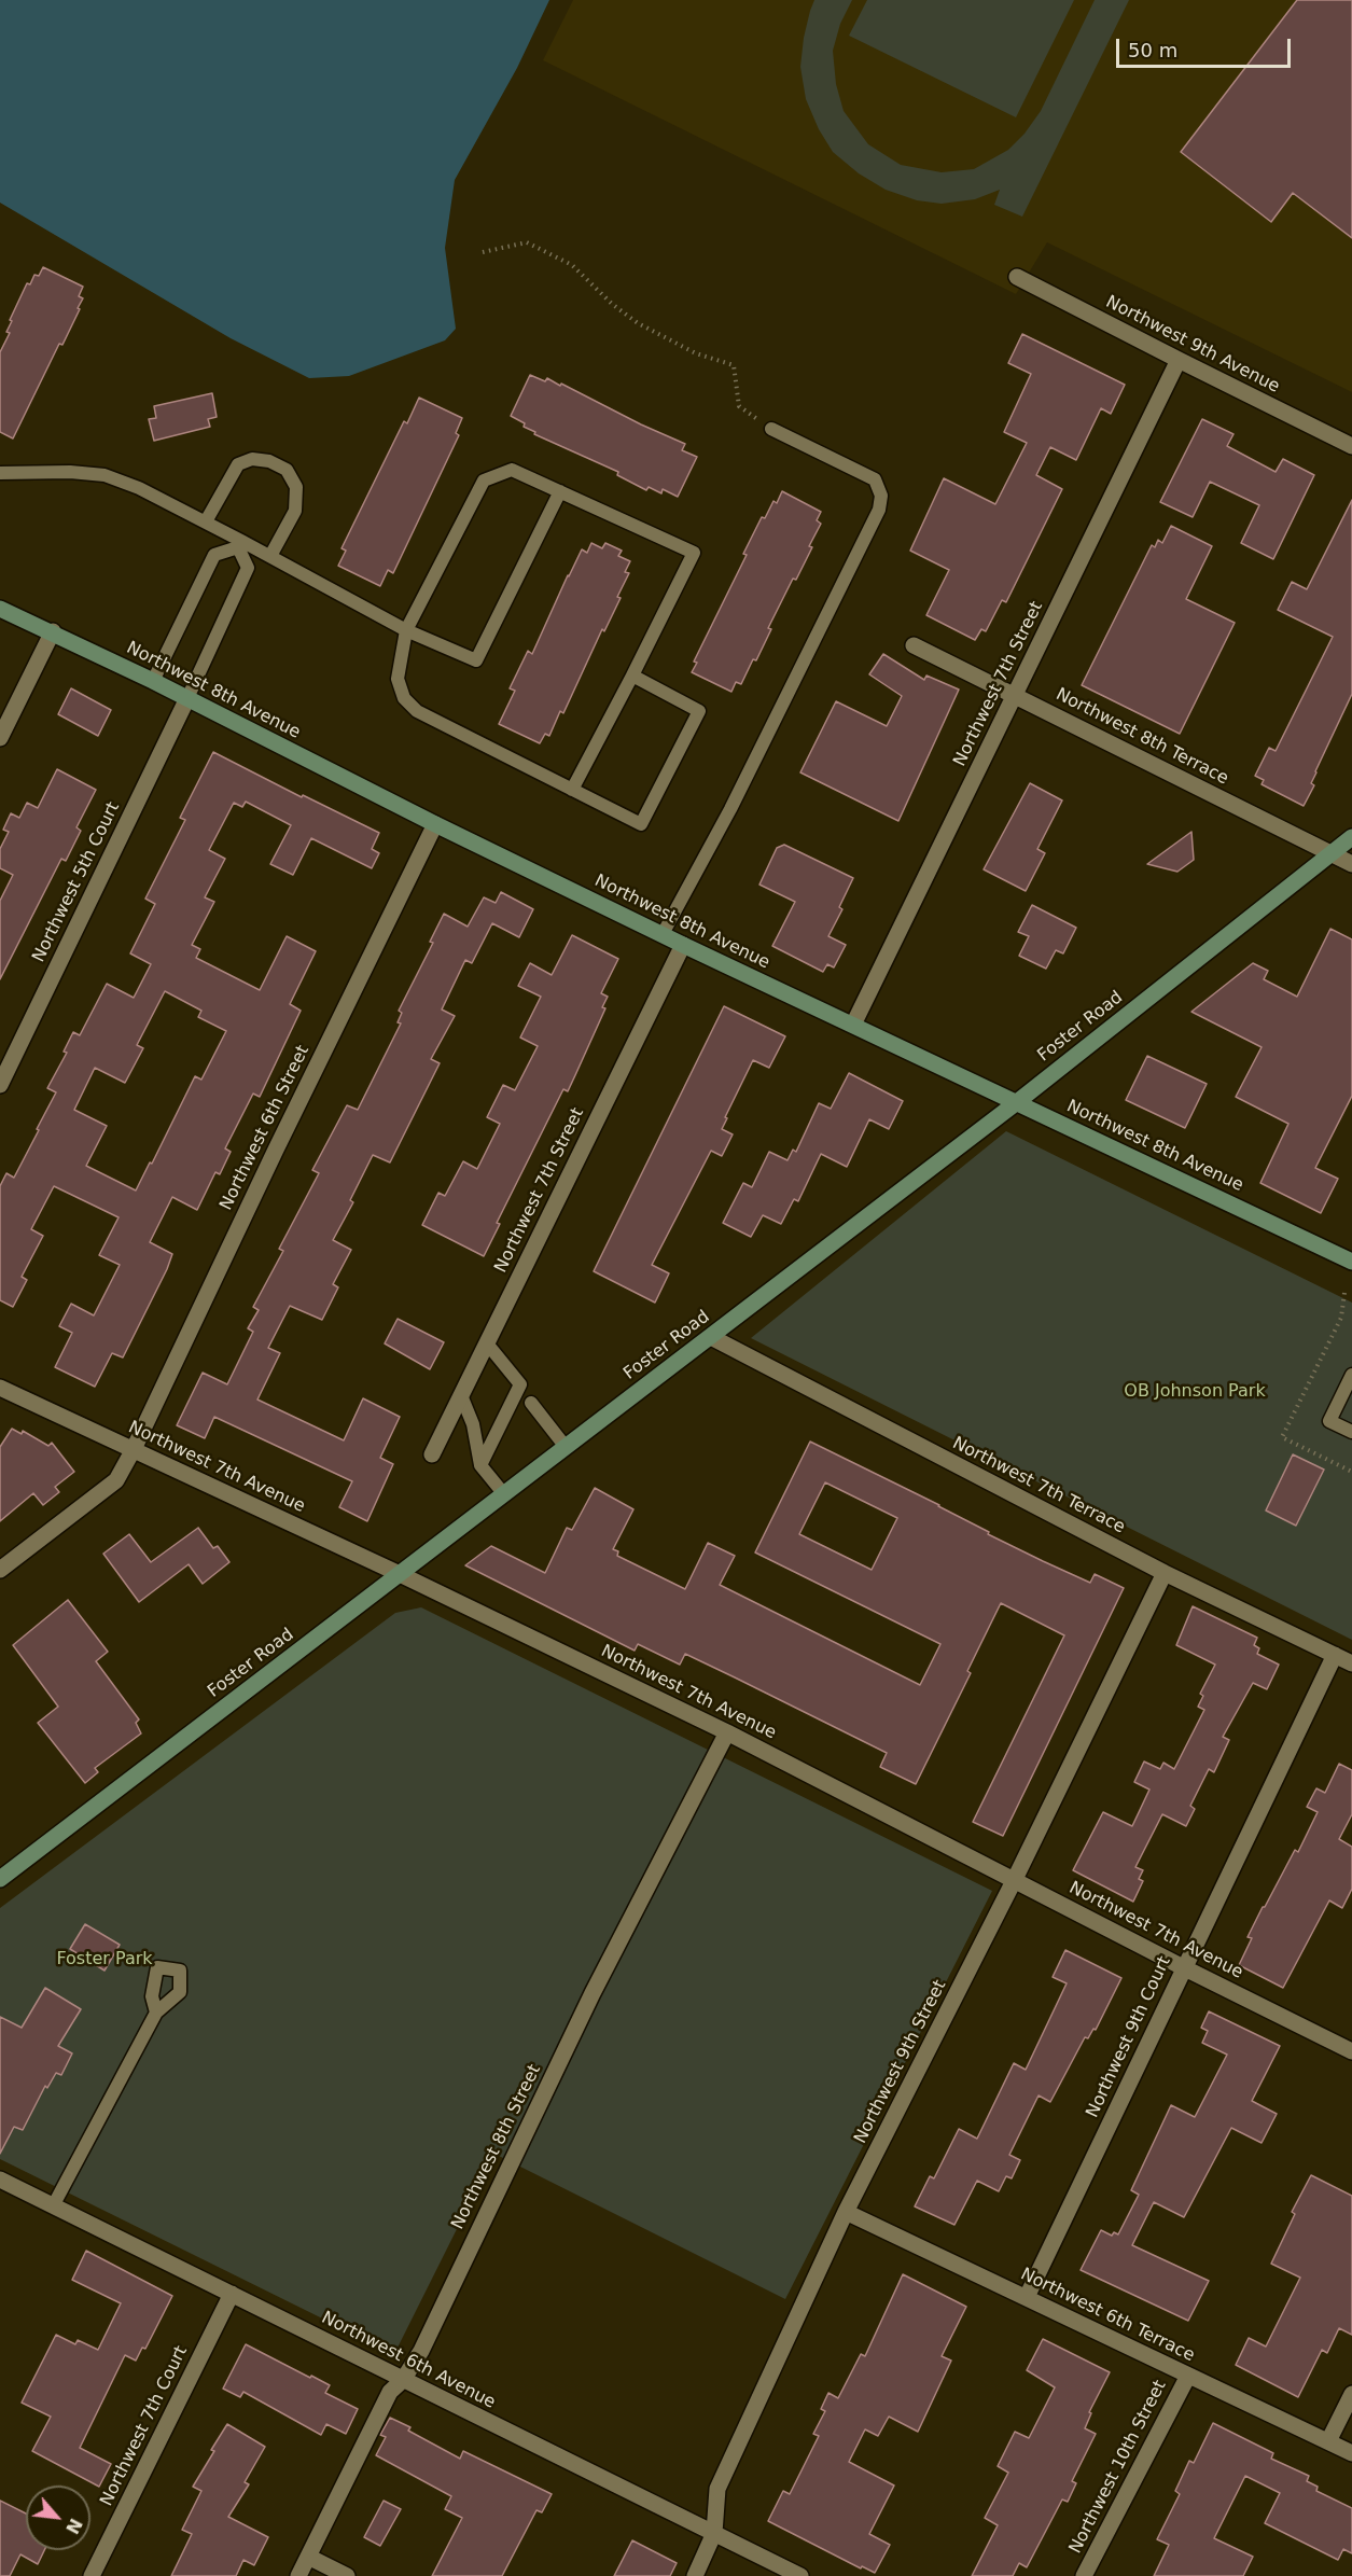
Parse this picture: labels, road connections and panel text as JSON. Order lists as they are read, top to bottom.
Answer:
{
  "streets": {
    "street": [
      "Northwest 9th Avenue",
      "Northwest 7th Street",
      "Northwest 8th Avenue",
      "Northwest 8th Terrace",
      "Northwest 5th Court",
      "Foster Road",
      "Northwest 6th Street",
      "Northwest 7th Avenue",
      "Northwest 7th Terrace",
      "Northwest 9th Court",
      "Northwest 9th Street",
      "Northwest 8th Street",
      "Northwest 6th Terrace",
      "Northwest 6th Avenue",
      "Northwest 7th Court",
      "Northwest 10th Street"
    ]
  },
  "crossings": [
    ["Northwest 9th Avenue", "Northwest 7th Street"],
    ["Northwest 7th Street", "Northwest 8th Avenue"],
    ["Northwest 7th Street", "Northwest 8th Terrace"],
    ["Northwest 8th Avenue", "Northwest 5th Court"],
    ["Northwest 8th Avenue", "Foster Road"],
    ["Northwest 8th Avenue", "Northwest 6th Street"],
    ["Northwest 8th Terrace", "Foster Road"],
    ["Foster Road", "Northwest 7th Avenue"],
    ["Foster Road", "Northwest 7th Terrace"],
    ["Northwest 6th Street", "Northwest 7th Avenue"],
    ["Northwest 7th Avenue", "Northwest 9th Court"],
    ["Northwest 7th Avenue", "Northwest 9th Street"],
    ["Northwest 7th Avenue", "Northwest 8th Street"],
    ["Northwest 7th Terrace", "Northwest 9th Court"],
    ["Northwest 7th Terrace", "Northwest 9th Street"],
    ["Northwest 9th Court", "Northwest 6th Terrace"],
    ["Northwest 9th Street", "Northwest 6th Terrace"],
    ["Northwest 9th Street", "Northwest 6th Avenue"],
    ["Northwest 8th Street", "Northwest 6th Avenue"],
    ["Northwest 6th Terrace", "Northwest 10th Street"],
    ["Northwest 6th Avenue", "Northwest 7th Court"]
  ],
  "parks": ["OB Johnson Park", "Foster Park"],
  "scale_bar": "50 m",
  "north": "bottom right"
}
